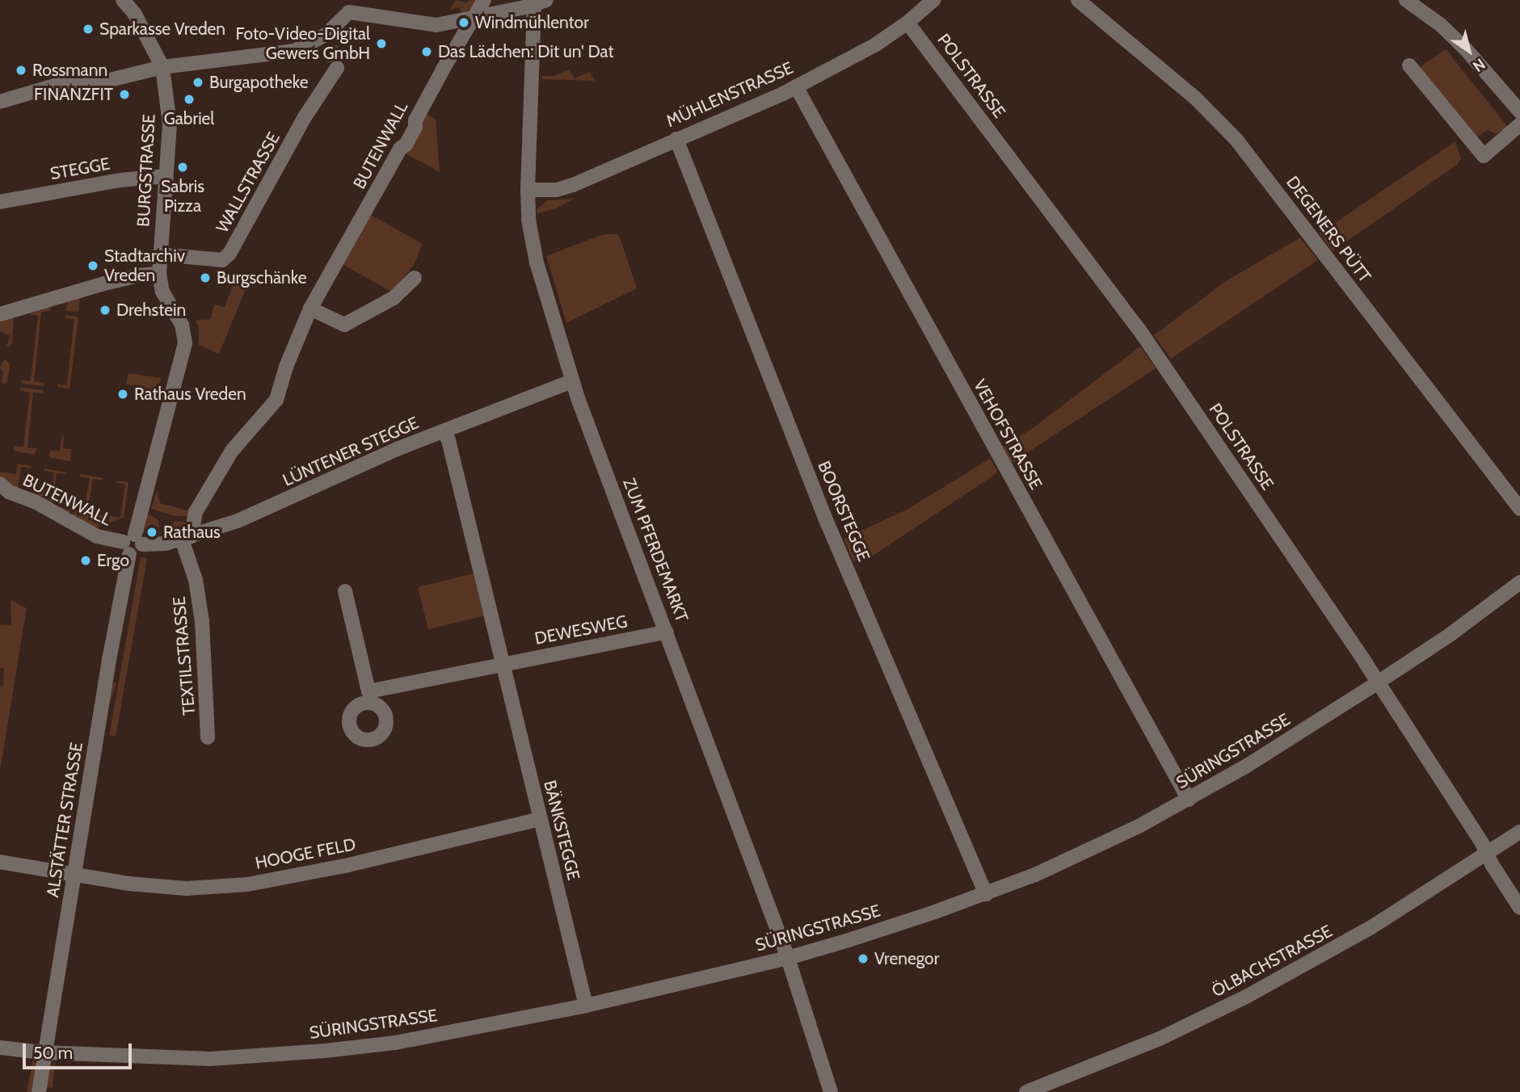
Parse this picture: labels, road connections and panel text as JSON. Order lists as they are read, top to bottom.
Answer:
{
  "streets": {
    "street": [
      "POLSTRASSE",
      "MÜHLENSTRASSE",
      "BUTENWALL",
      "STEGGE",
      "BURGSTRASSE",
      "WALLSTRASSE",
      "DEGENERS PÜTT",
      "VEHOFSTRASSE",
      "LÜNTENER STEGGE",
      "BOORSTEGGE",
      "ZUM PFERDEMARKT",
      "DEWESWEG",
      "TEXTILSTRASSE",
      "SÜRINGSTRASSE",
      "ALSTÄTTER STRASSE",
      "BÄNKSTEGGE",
      "HOOGE FELD",
      "ÖLBACHSTRASSE"
    ]
  },
  "crossings": [
    ["POLSTRASSE", "MÜHLENSTRASSE"],
    ["POLSTRASSE", "SÜRINGSTRASSE"],
    ["POLSTRASSE", "ÖLBACHSTRASSE"],
    ["MÜHLENSTRASSE", "VEHOFSTRASSE"],
    ["MÜHLENSTRASSE", "BOORSTEGGE"],
    ["MÜHLENSTRASSE", "ZUM PFERDEMARKT"],
    ["BUTENWALL", "BURGSTRASSE"],
    ["BUTENWALL", "LÜNTENER STEGGE"],
    ["BUTENWALL", "TEXTILSTRASSE"],
    ["BUTENWALL", "ALSTÄTTER STRASSE"],
    ["STEGGE", "BURGSTRASSE"],
    ["BURGSTRASSE", "WALLSTRASSE"],
    ["BURGSTRASSE", "LÜNTENER STEGGE"],
    ["BURGSTRASSE", "ALSTÄTTER STRASSE"],
    ["VEHOFSTRASSE", "SÜRINGSTRASSE"],
    ["LÜNTENER STEGGE", "ZUM PFERDEMARKT"],
    ["LÜNTENER STEGGE", "TEXTILSTRASSE"],
    ["LÜNTENER STEGGE", "ALSTÄTTER STRASSE"],
    ["LÜNTENER STEGGE", "BÄNKSTEGGE"],
    ["BOORSTEGGE", "SÜRINGSTRASSE"],
    ["ZUM PFERDEMARKT", "DEWESWEG"],
    ["ZUM PFERDEMARKT", "SÜRINGSTRASSE"],
    ["DEWESWEG", "BÄNKSTEGGE"],
    ["SÜRINGSTRASSE", "ALSTÄTTER STRASSE"],
    ["SÜRINGSTRASSE", "BÄNKSTEGGE"],
    ["ALSTÄTTER STRASSE", "HOOGE FELD"],
    ["BÄNKSTEGGE", "HOOGE FELD"]
  ],
  "places": [
    "Windmühlentor",
    "Sparkasse Vreden",
    "Foto-Video-Digital Gewers GmbH",
    "Das Lädchen: Dit un' Dat",
    "Rossmann",
    "Burgapotheke",
    "FINANZFIT",
    "Gabriel",
    "Sabris Pizza",
    "Stadtarchiv Vreden",
    "Burgschänke",
    "Drehstein",
    "Rathaus Vreden",
    "Rathaus",
    "Ergo",
    "Vrenegor"
  ],
  "scale_bar": "50 m",
  "north": "bottom right"
}
